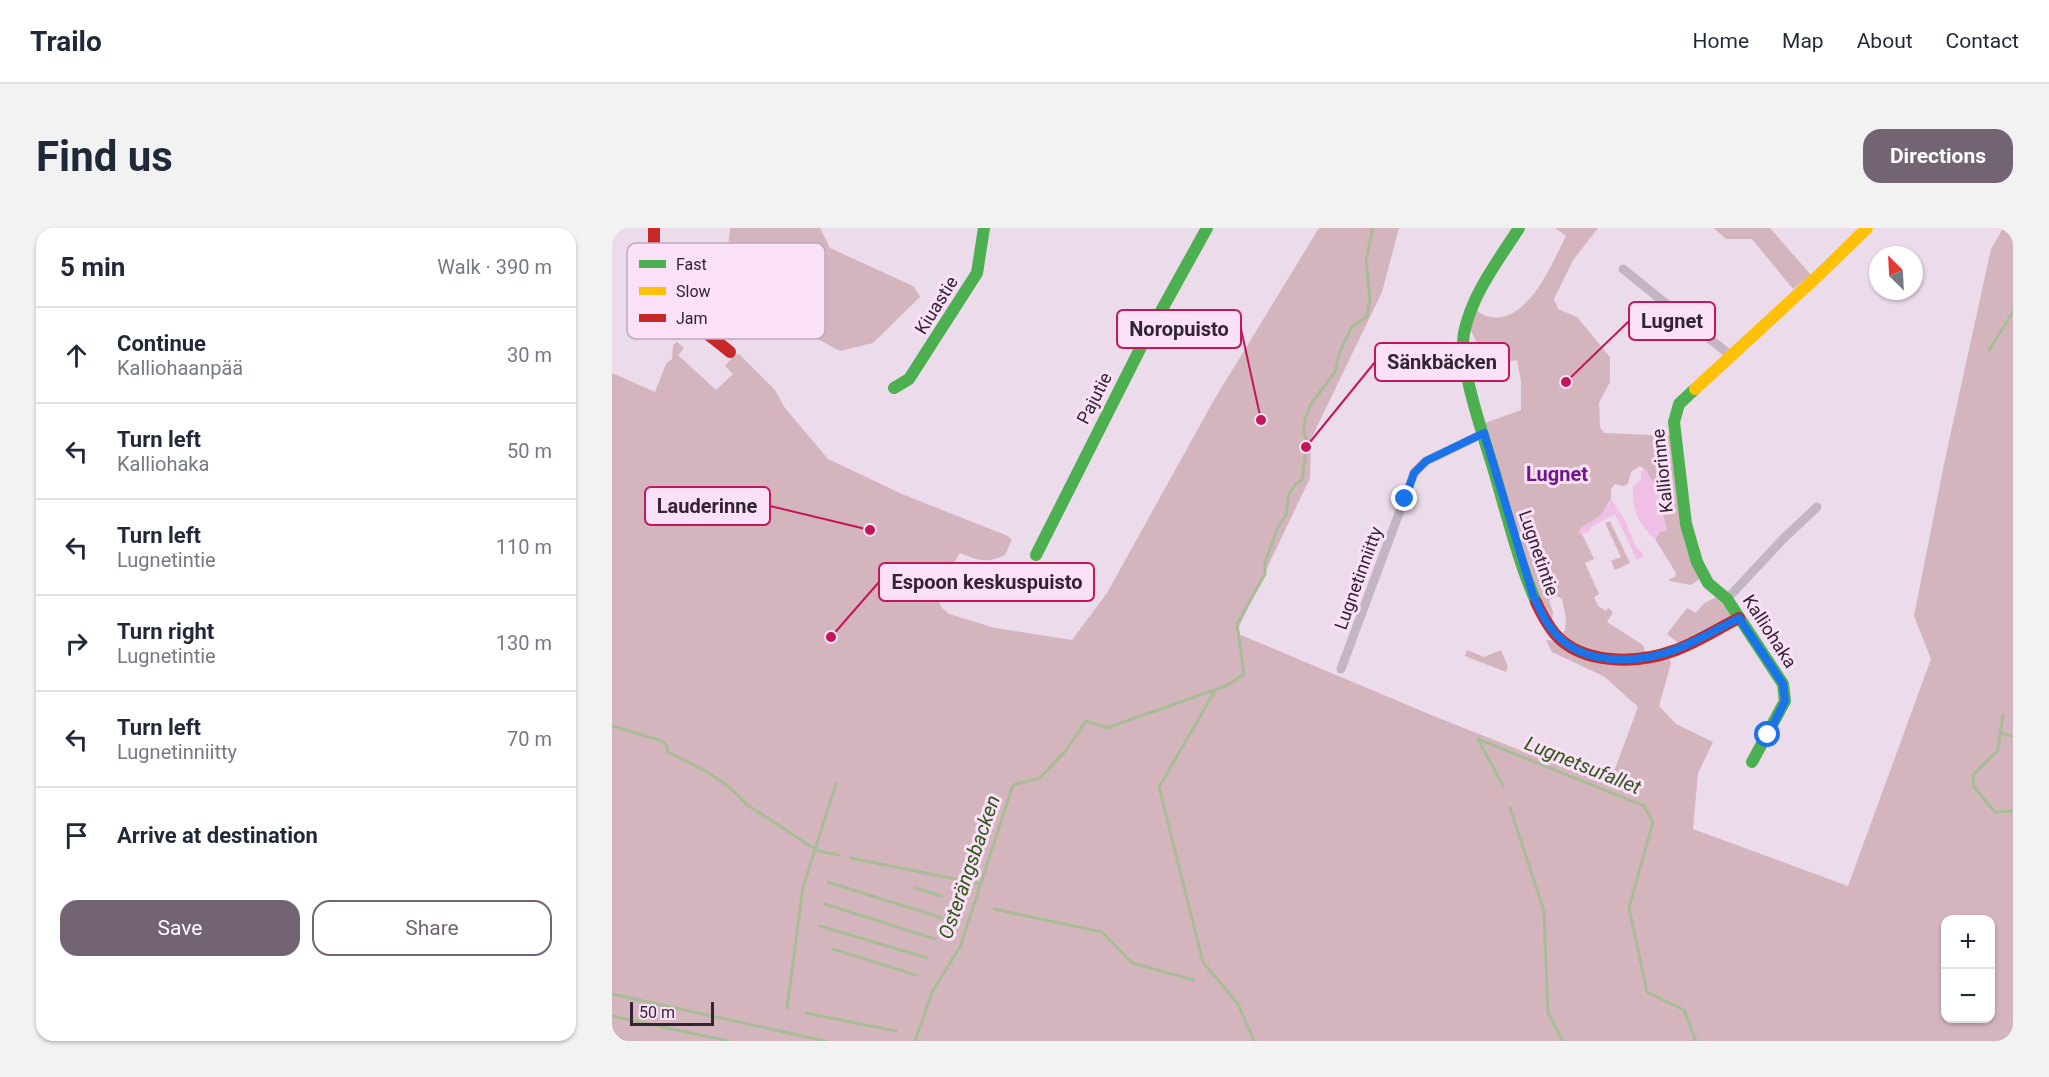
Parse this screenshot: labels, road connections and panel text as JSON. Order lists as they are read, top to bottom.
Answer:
{
  "streets": {
    "street": [
      "Kiuastie",
      "Pajutie",
      "Kalliorinne",
      "Lugnetintie",
      "Lugnetinniitty",
      "Kalliohaka"
    ]
  },
  "crossings": [
    ["Kalliorinne", "Kalliohaka"],
    ["Lugnetintie", "Lugnetinniitty"],
    ["Lugnetintie", "Kalliohaka"]
  ],
  "districts": ["Lugnet"],
  "water": ["Lugnetsufallet", "Osterängsbacken"],
  "places": [
    "Lugnet",
    "Noropuisto",
    "Sänkbäcken",
    "Lauderinne",
    "Espoon keskuspuisto"
  ],
  "legend": ["Fast", "Slow", "Jam"],
  "scale_bar": "50 m",
  "north": "top left",
  "page": {
    "header": "Trailo",
    "nav": [
      "Home",
      "Map",
      "About",
      "Contact"
    ],
    "buttons": [
      "Directions",
      ["Save", "Share"]
    ],
    "title": "Find us",
    "heading": ["5 min", "Walk · 390 m"],
    "list": [
      ["Continue", "Kalliohaanpää", "30 m"],
      ["Turn left", "Kalliohaka", "50 m"],
      ["Turn left", "Lugnetintie", "110 m"],
      ["Turn right", "Lugnetintie", "130 m"],
      ["Turn left", "Lugnetinniitty", "70 m"],
      "Arrive at destination"
    ],
    "map_buttons": ["+", "−"],
    "scale": "50 m"
  }
}
